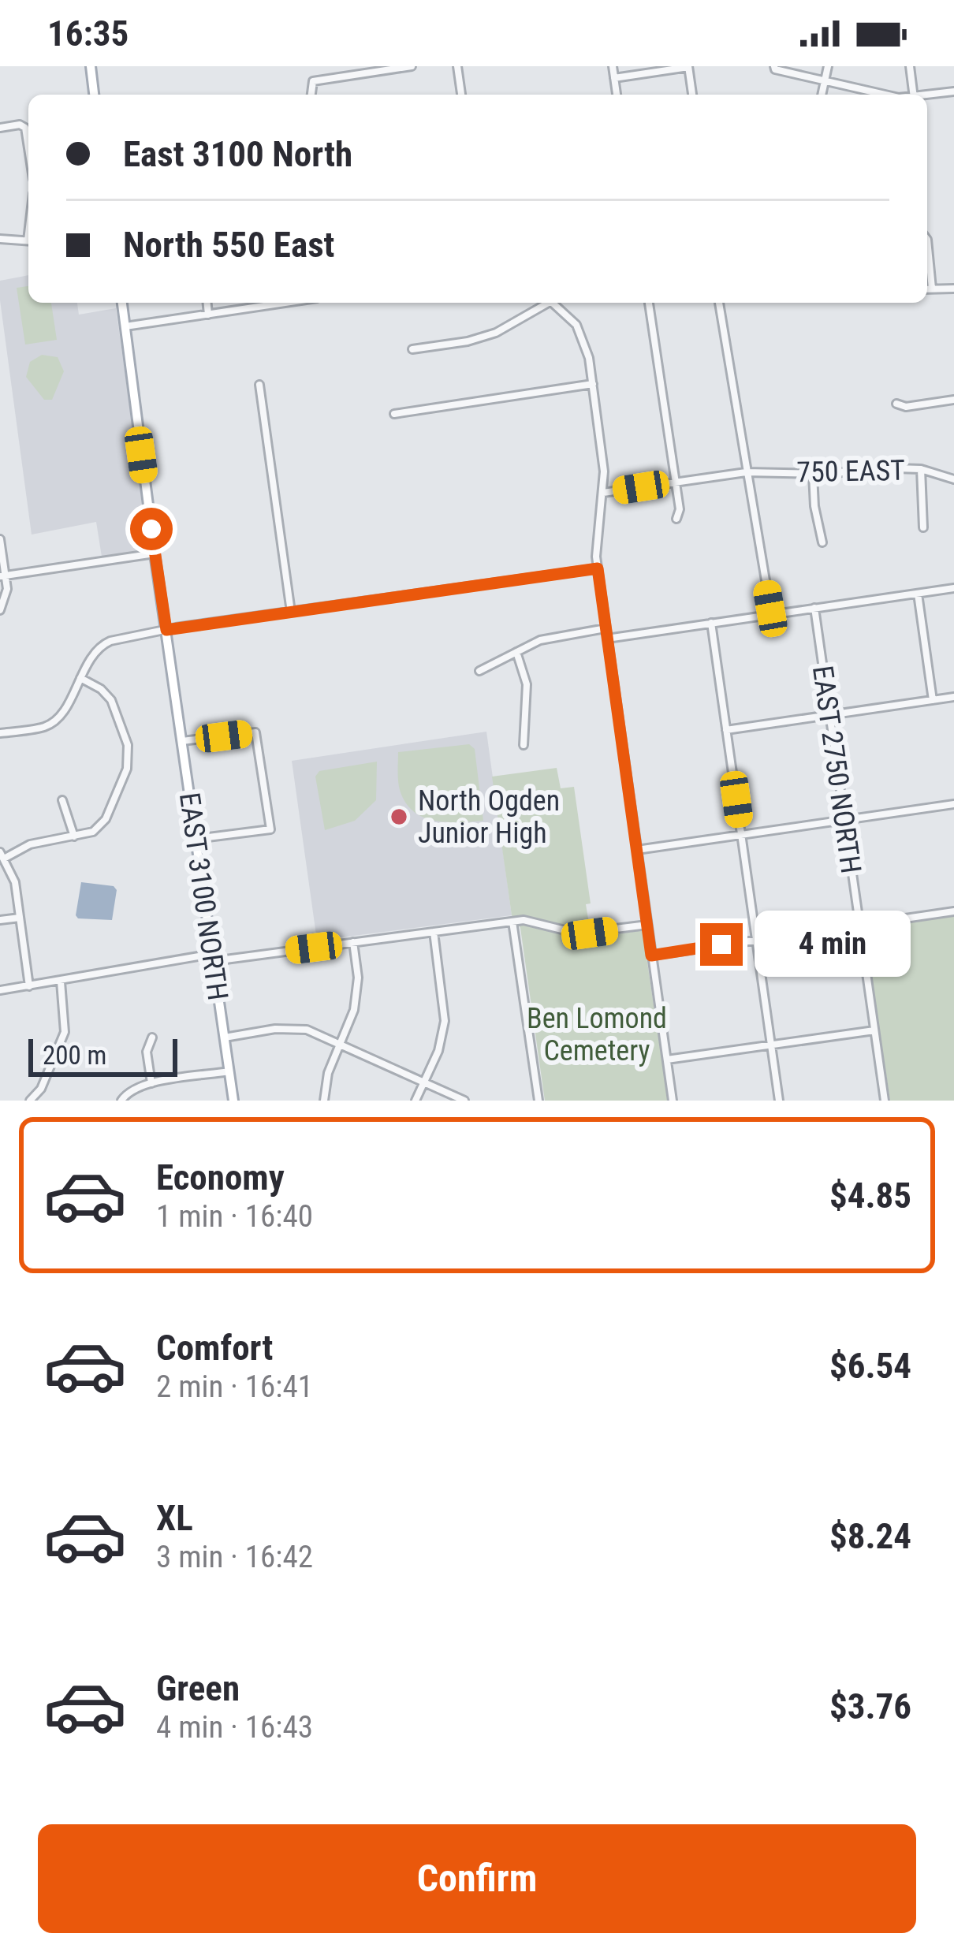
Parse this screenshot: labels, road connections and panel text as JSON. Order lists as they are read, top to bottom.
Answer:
{
  "streets": {
    "main road": ["EAST 3100 NORTH"],
    "street": ["750 EAST", "EAST 2750 NORTH"]
  },
  "parks": ["Ben Lomond Cemetery"],
  "places": ["North Ogden Junior High"],
  "scale_bar": "200 m",
  "page": {
    "status": "16:35",
    "banner": ["East 3100 North", "North 550 East"],
    "bubble": "4 min",
    "scale": "200 m",
    "list": [
      {
        "name": "Economy",
        "note": "1 min · 16:40",
        "value": "$4.85"
      },
      {
        "name": "Comfort",
        "note": "2 min · 16:41",
        "value": "$6.54"
      },
      {
        "name": "XL",
        "note": "3 min · 16:42",
        "value": "$8.24"
      },
      {
        "name": "Green",
        "note": "4 min · 16:43",
        "value": "$3.76"
      }
    ],
    "buttons": "Confirm"
  }
}
